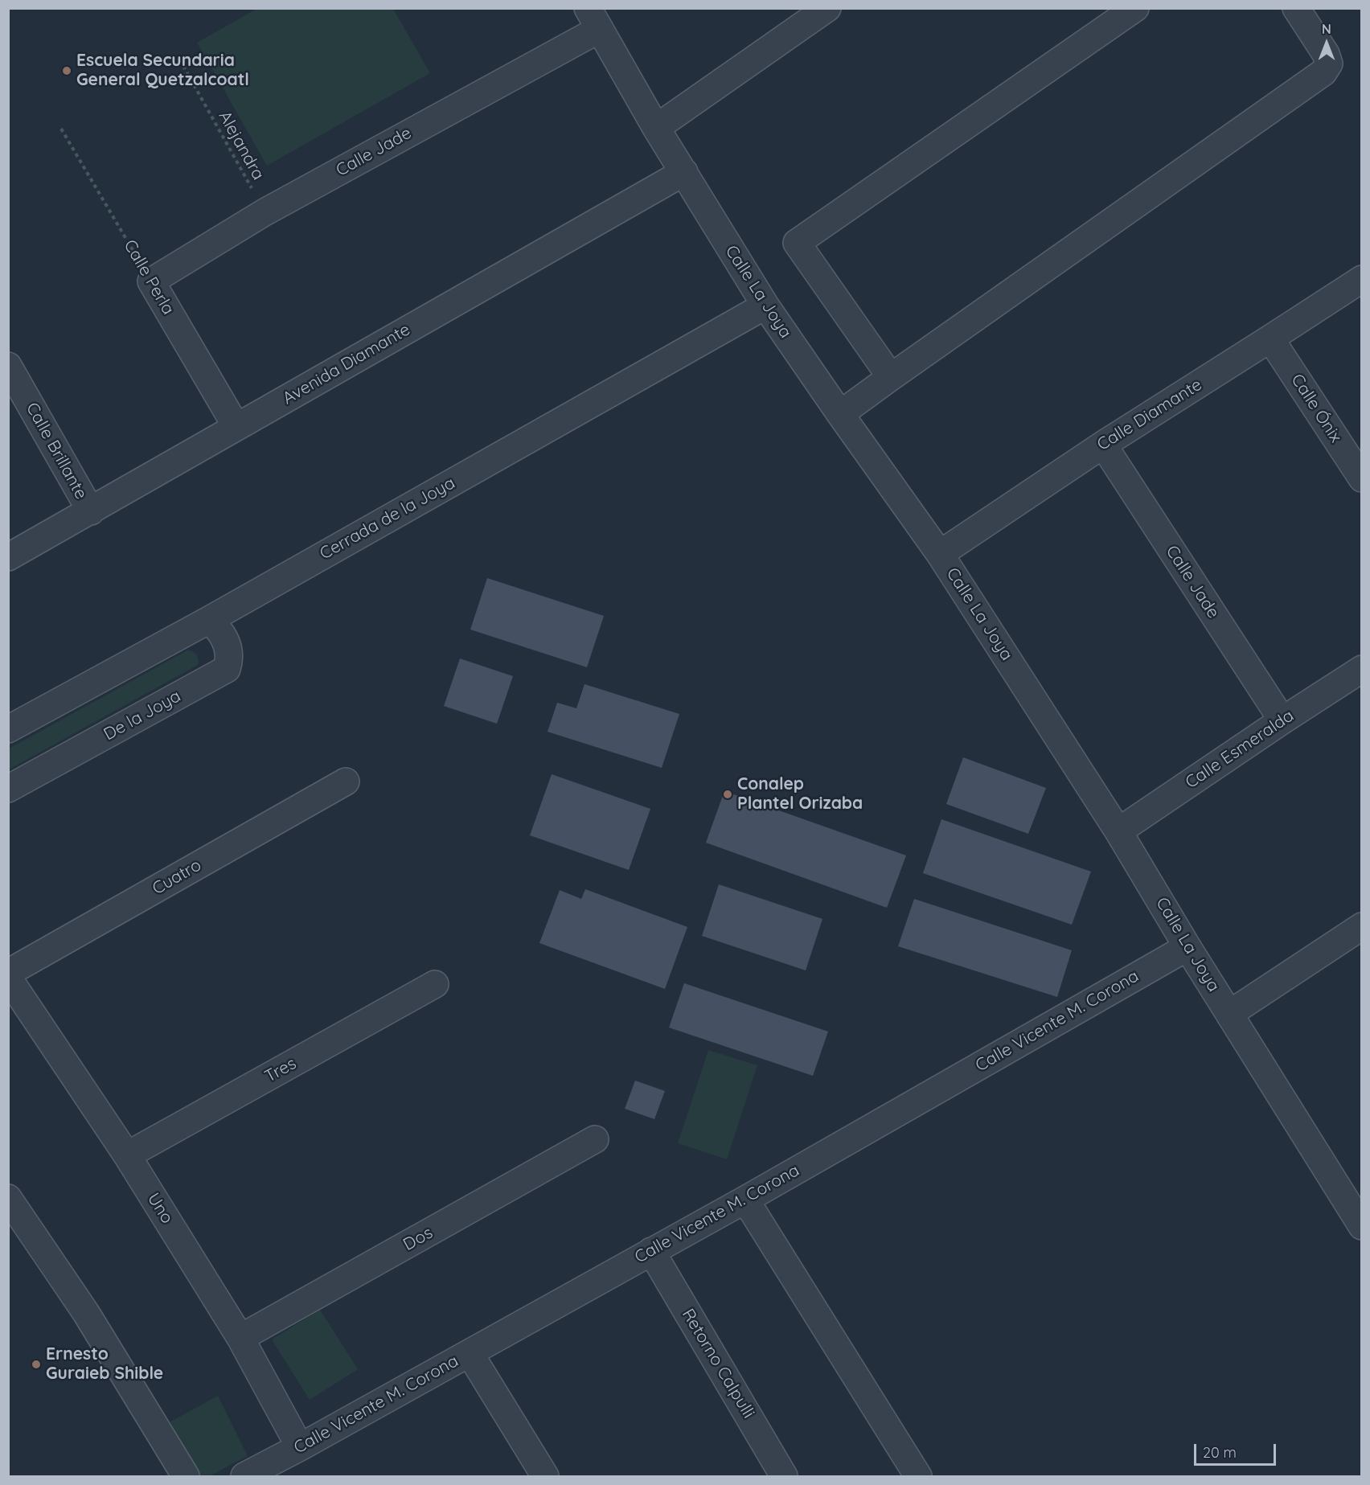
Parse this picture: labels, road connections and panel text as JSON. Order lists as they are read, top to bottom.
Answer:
{
  "streets": {
    "street": [
      "Calle Jade",
      "Calle Perla",
      "Calle La Joya",
      "Avenida Diamante",
      "Calle Ónix",
      "Calle Diamante",
      "Calle Brillante",
      "Cerrada de la Joya",
      "De la Joya",
      "Calle Esmeralda",
      "Cuatro",
      "Calle Vicente M. Corona",
      "Tres",
      "Uno",
      "Dos",
      "Retorno Calpulli"
    ],
    "path": ["Alejandra"]
  },
  "crossings": [
    ["Alejandra", "Calle Jade"],
    ["Calle Jade", "Calle Perla"],
    ["Calle Jade", "Calle La Joya"],
    ["Calle Jade", "Calle Diamante"],
    ["Calle Jade", "Calle Esmeralda"],
    ["Calle Perla", "Avenida Diamante"],
    ["Calle La Joya", "Avenida Diamante"],
    ["Calle La Joya", "Calle Diamante"],
    ["Calle La Joya", "Cerrada de la Joya"],
    ["Calle La Joya", "Calle Esmeralda"],
    ["Calle La Joya", "Calle Vicente M. Corona"],
    ["Avenida Diamante", "Calle Brillante"],
    ["Calle Ónix", "Calle Diamante"],
    ["Cerrada de la Joya", "De la Joya"],
    ["Calle Vicente M. Corona", "Uno"],
    ["Calle Vicente M. Corona", "Retorno Calpulli"],
    ["Tres", "Uno"],
    ["Uno", "Dos"]
  ],
  "places": ["Escuela Secundaria General Quetzalcoatl", "Conalep Plantel Orizaba", "Ernesto Guraieb Shible"],
  "scale_bar": "20 m",
  "north": "top"
}
